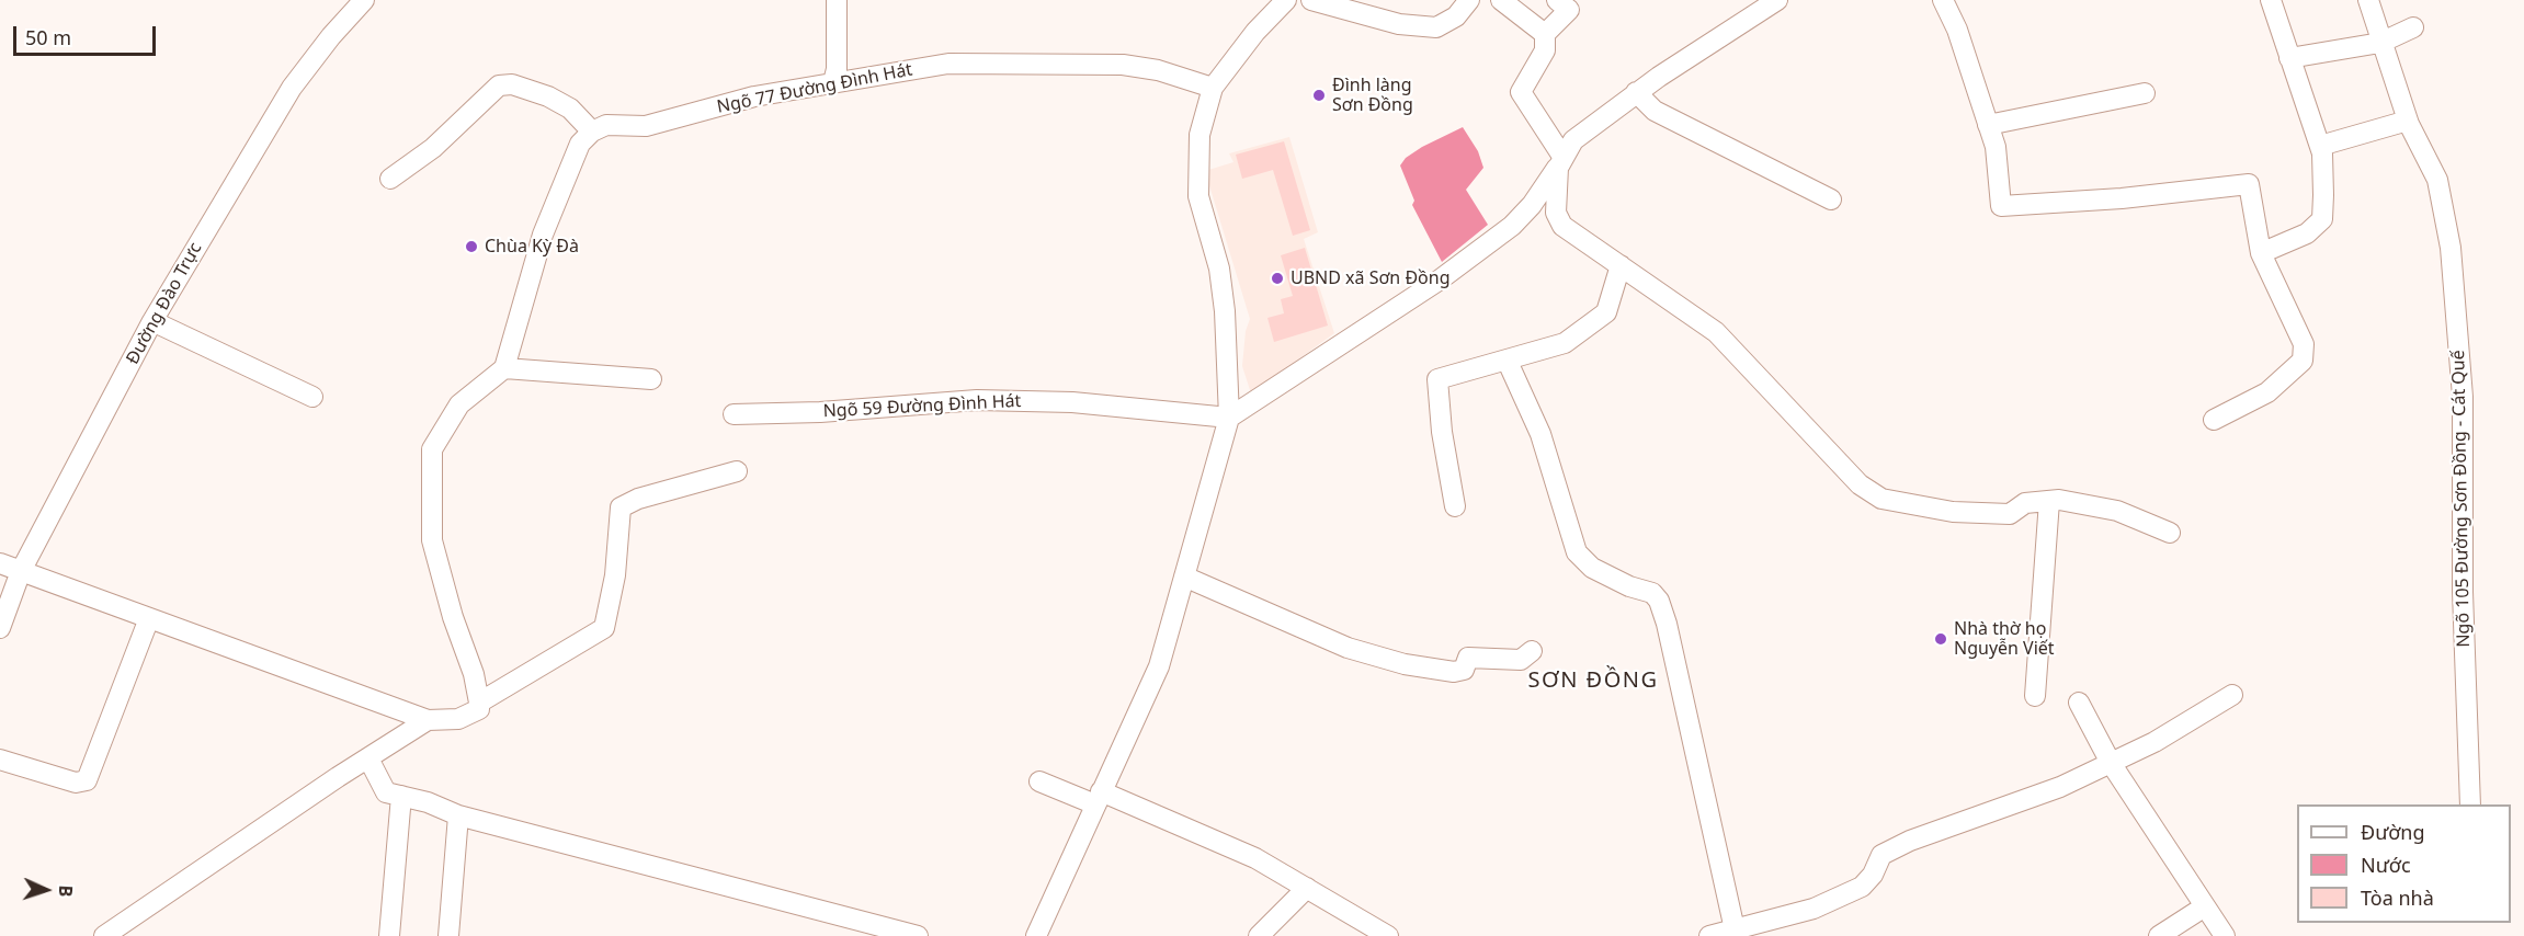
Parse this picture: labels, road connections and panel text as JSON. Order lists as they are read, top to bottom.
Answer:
{
  "streets": {
    "street": [
      "Ngõ 77 Đường Đình Hát",
      "Đường Đào Trực",
      "Ngõ 59 Đường Đình Hát",
      "Ngõ 105 Đường Sơn Đồng - Cát Quế"
    ]
  },
  "districts": ["SƠN ĐỒNG"],
  "places": [
    "Đình làng Sơn Đồng",
    "Chùa Kỳ Đà",
    "UBND xã Sơn Đồng",
    "Nhà thờ họ Nguyễn Viết"
  ],
  "legend": ["Đường", "Nước", "Tòa nhà"],
  "scale_bar": "50 m",
  "north": "right"
}
